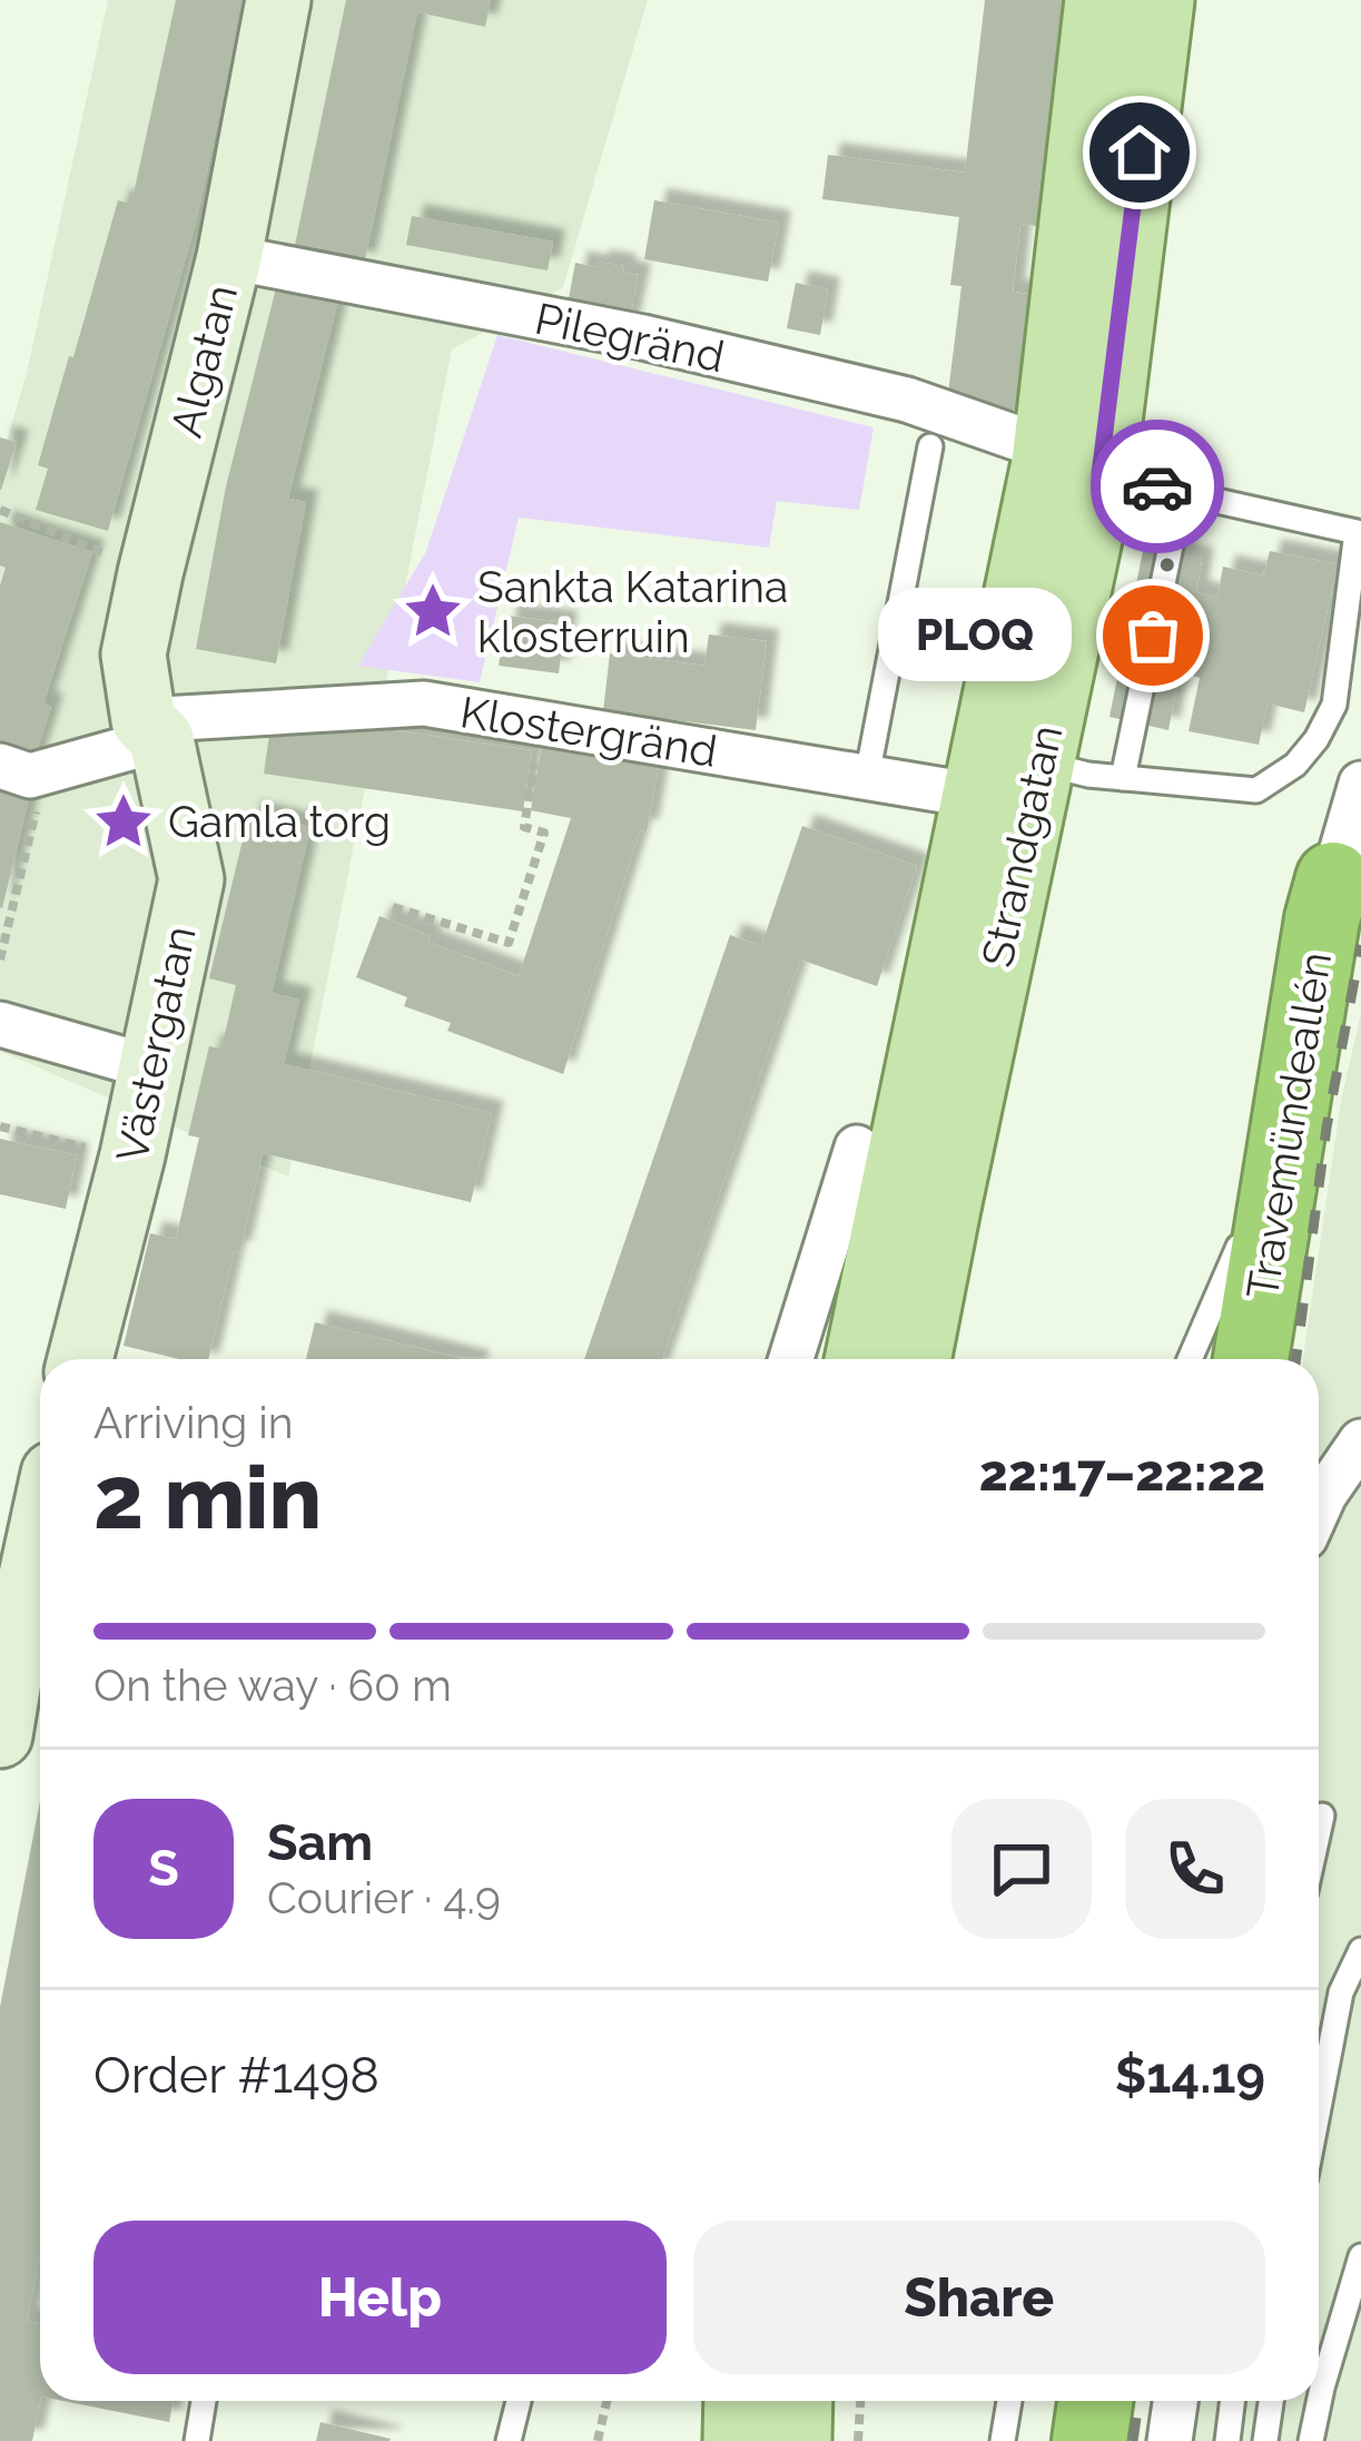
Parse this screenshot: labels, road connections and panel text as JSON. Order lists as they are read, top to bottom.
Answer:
{
  "streets": {
    "highway": ["Travemündeallén"],
    "main road": ["Strandgatan"],
    "street": [
      "Pilegränd",
      "Algatan",
      "Klostergränd",
      "Västergatan"
    ]
  },
  "crossings": [
    ["Pilegränd", "Algatan"],
    ["Algatan", "Klostergränd"],
    ["Algatan", "Västergatan"],
    ["Klostergränd", "Strandgatan"],
    ["Klostergränd", "Västergatan"]
  ],
  "places": {
    "place": ["Sankta Katarina klosterruin", "Gamla torg"],
    "other": ["PLOQ"]
  },
  "page": {
    "bubble": "PLOQ",
    "heading": ["2 min", "Arriving in", "22:17–22:22"],
    "panel": [
      "Sam",
      "Courier · 4.9",
      "Order #1498",
      "$14.19"
    ],
    "bar": "On the way · 60 m",
    "round": "S",
    "buttons": ["Help", "Share"]
  }
}
